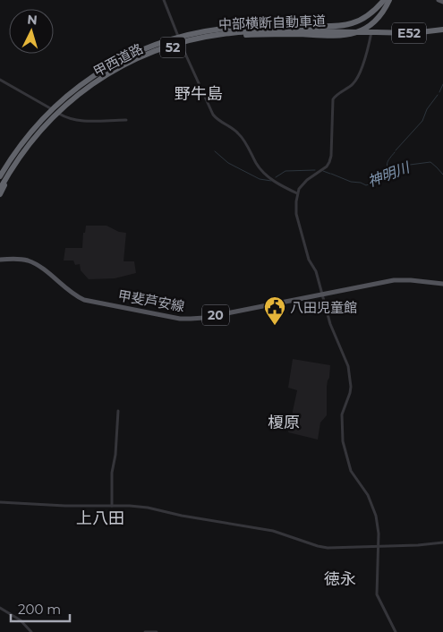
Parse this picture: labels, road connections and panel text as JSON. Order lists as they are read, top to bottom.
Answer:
{
  "streets": {
    "highway": [
      "中部横断自動車道",
      "E52",
      "52",
      "甲西道路"
    ],
    "main road": ["甲斐芦安線", "20"]
  },
  "districts": [
    "野牛島",
    "榎原",
    "上八田",
    "徳永"
  ],
  "water": ["神明川"],
  "places": {
    "public building": ["八田児童館"]
  },
  "scale_bar": "200 m",
  "north": "top"
}
